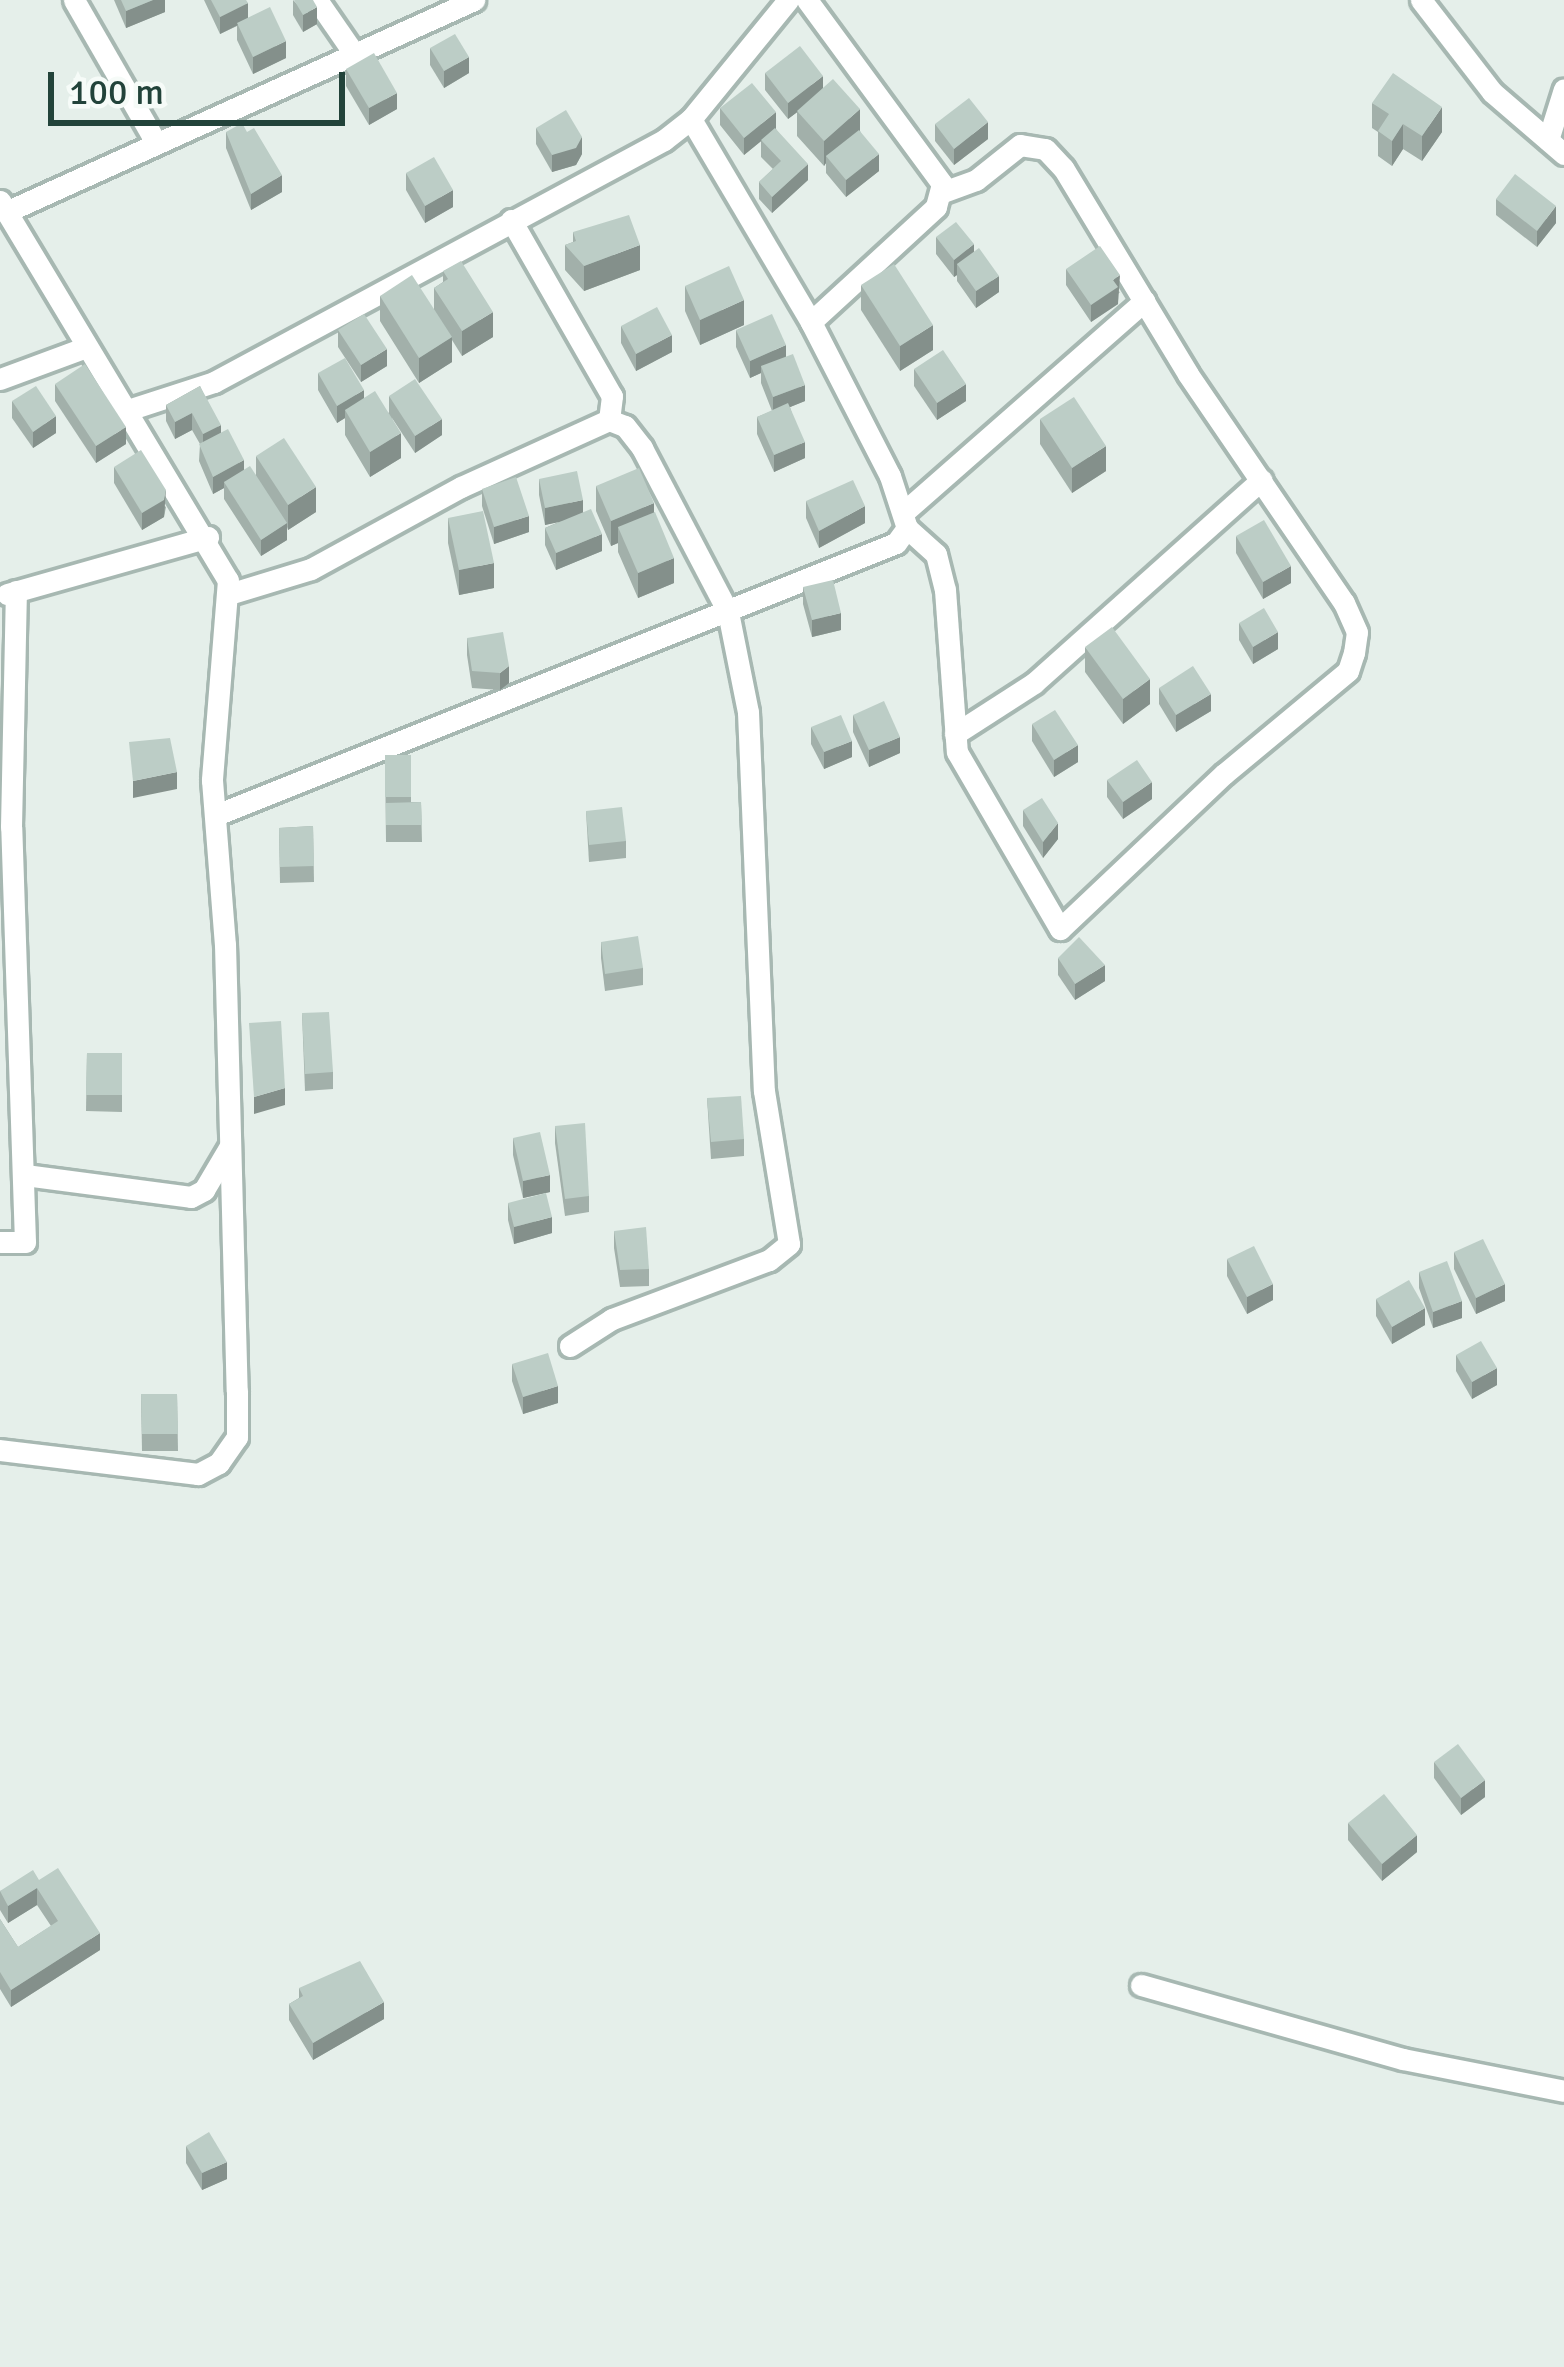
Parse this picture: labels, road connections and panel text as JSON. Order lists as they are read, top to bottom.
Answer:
{
  "scale_bar": "100 m"
}
